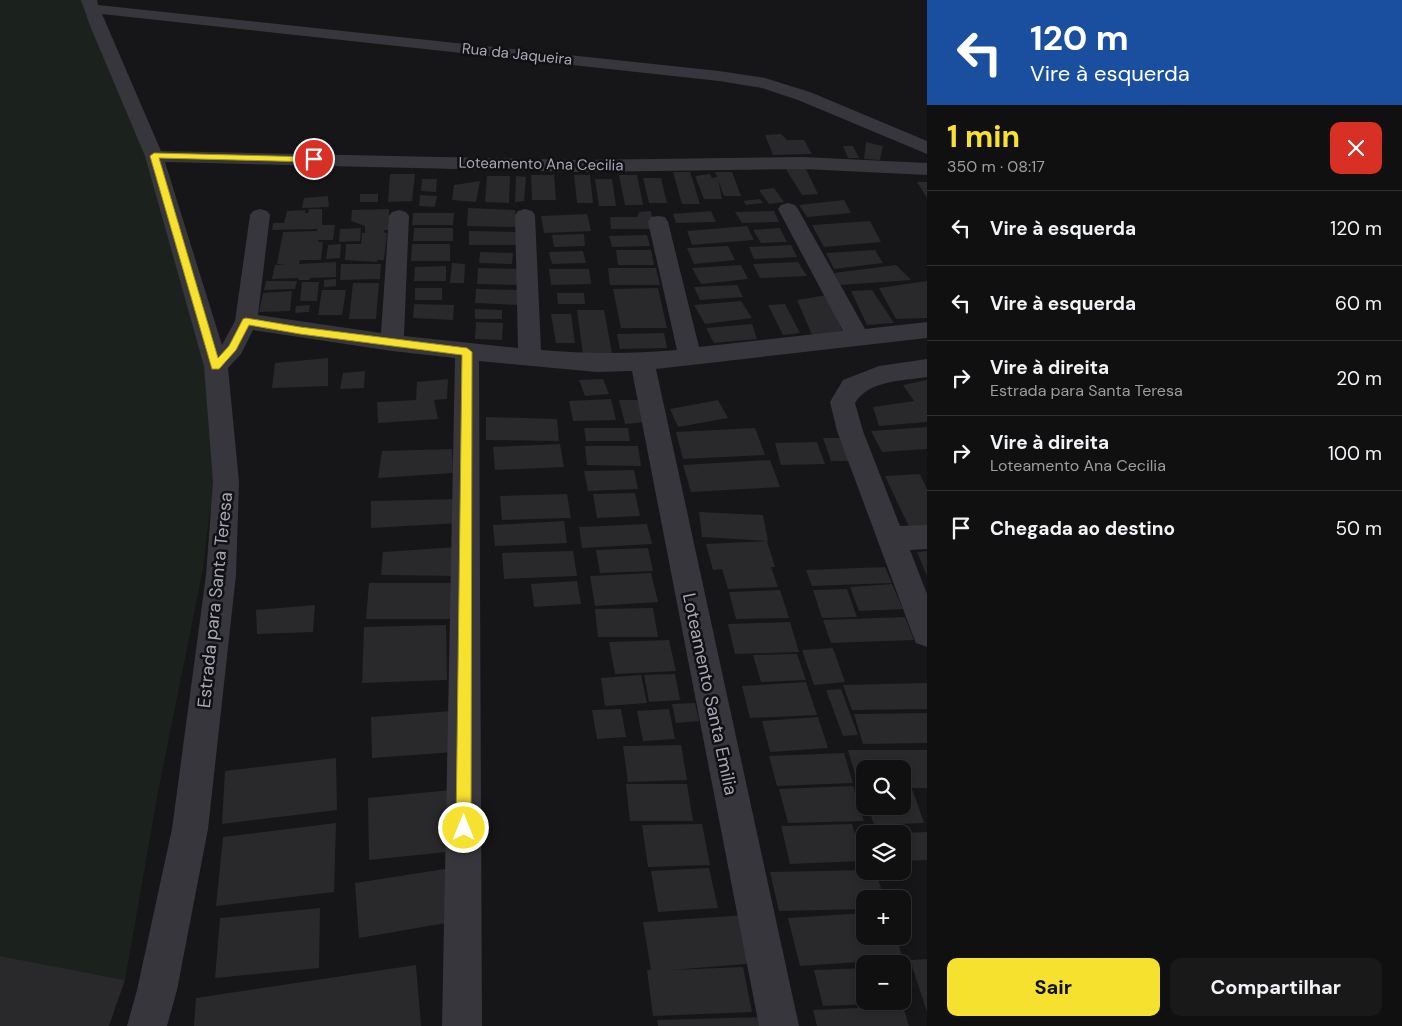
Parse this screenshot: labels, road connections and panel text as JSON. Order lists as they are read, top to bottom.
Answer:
{
  "streets": {
    "street": [
      "Rua da Jaqueira",
      "Loteamento Ana Cecilia",
      "Estrada para Santa Teresa",
      "Loteamento Santa Emilia"
    ]
  },
  "crossings": [
    ["Rua da Jaqueira", "Estrada para Santa Teresa"],
    ["Loteamento Ana Cecilia", "Estrada para Santa Teresa"]
  ],
  "page": {
    "turn": ["120 m", "Vire à esquerda"],
    "heading": ["1 min", "350 m · 08:17"],
    "list": [
      {
        "name": "Vire à esquerda",
        "value": "120 m"
      },
      {
        "name": "Vire à esquerda",
        "value": "60 m"
      },
      {
        "name": "Vire à direita",
        "note": "Estrada para Santa Teresa",
        "value": "20 m"
      },
      {
        "name": "Vire à direita",
        "note": "Loteamento Ana Cecilia",
        "value": "100 m"
      },
      {
        "name": "Chegada ao destino",
        "value": "50 m"
      }
    ],
    "map_buttons": ["+", "−"],
    "buttons": ["Sair", "Compartilhar"]
  }
}
